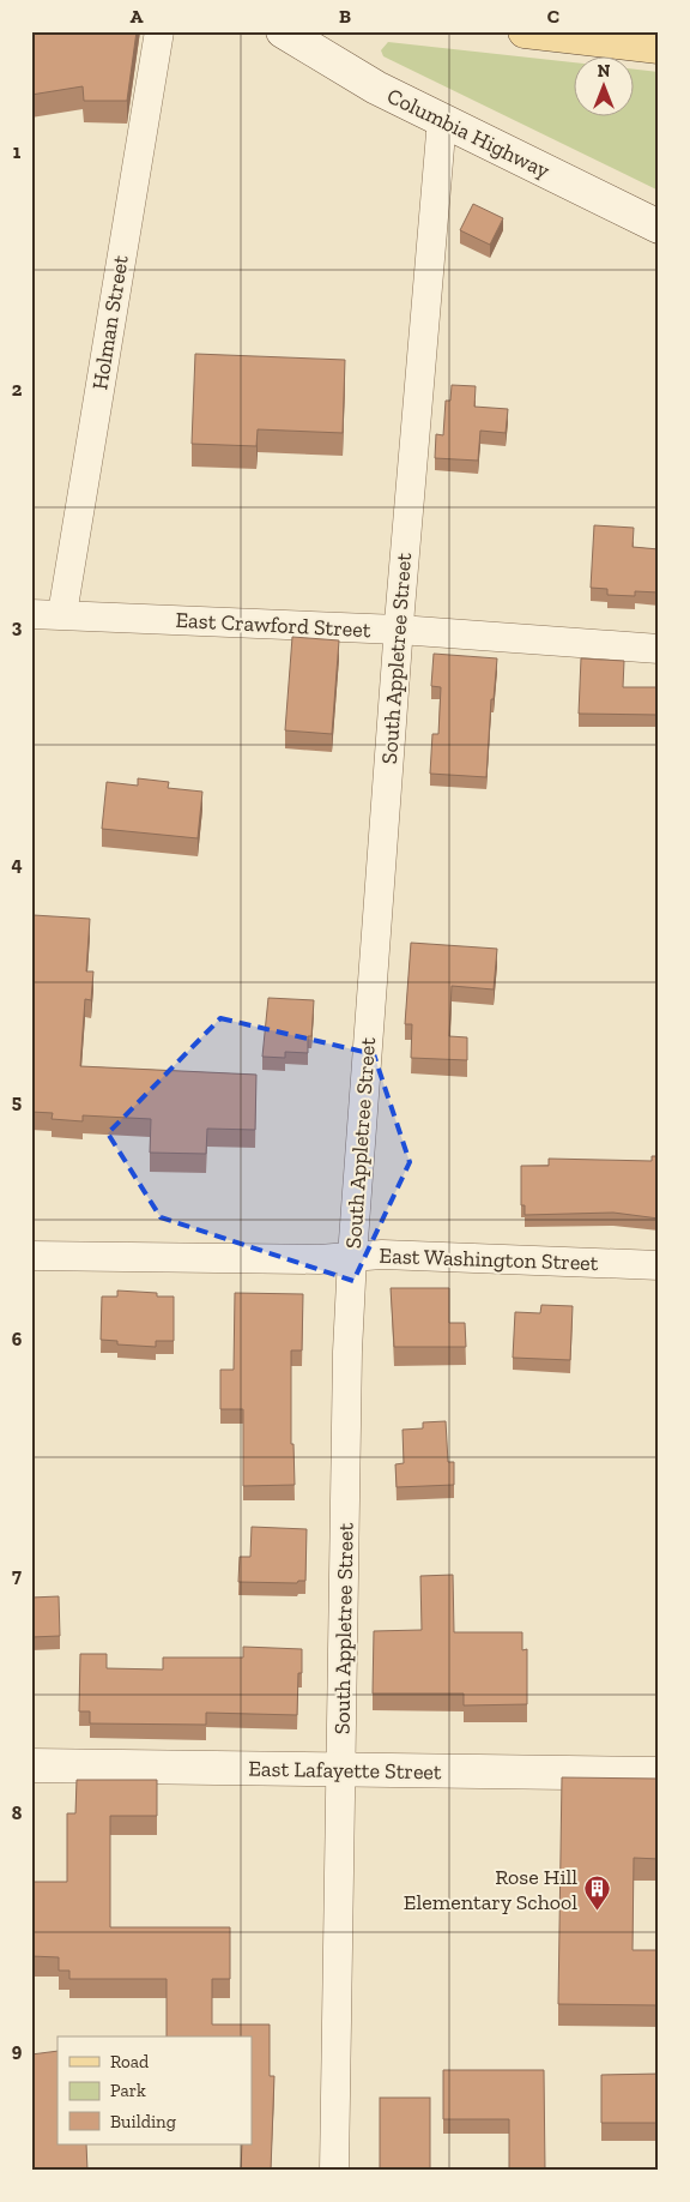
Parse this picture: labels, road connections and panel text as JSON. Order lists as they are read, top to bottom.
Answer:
{
  "streets": {
    "street": [
      "Columbia Highway",
      "Holman Street",
      "East Crawford Street",
      "South Appletree Street",
      "East Washington Street",
      "East Lafayette Street"
    ]
  },
  "crossings": [
    ["Columbia Highway", "South Appletree Street"],
    ["Holman Street", "East Crawford Street"],
    ["East Crawford Street", "South Appletree Street"],
    ["South Appletree Street", "East Washington Street"],
    ["South Appletree Street", "East Lafayette Street"]
  ],
  "places": {
    "building": ["Rose Hill Elementary School"]
  },
  "legend": ["Road", "Park", "Building"],
  "north": "top",
  "grid": {
    "columns": ["A", "B", "C"],
    "rows": [
      "1",
      "2",
      "3",
      "4",
      "5",
      "6",
      "7",
      "8",
      "9"
    ]
  }
}
